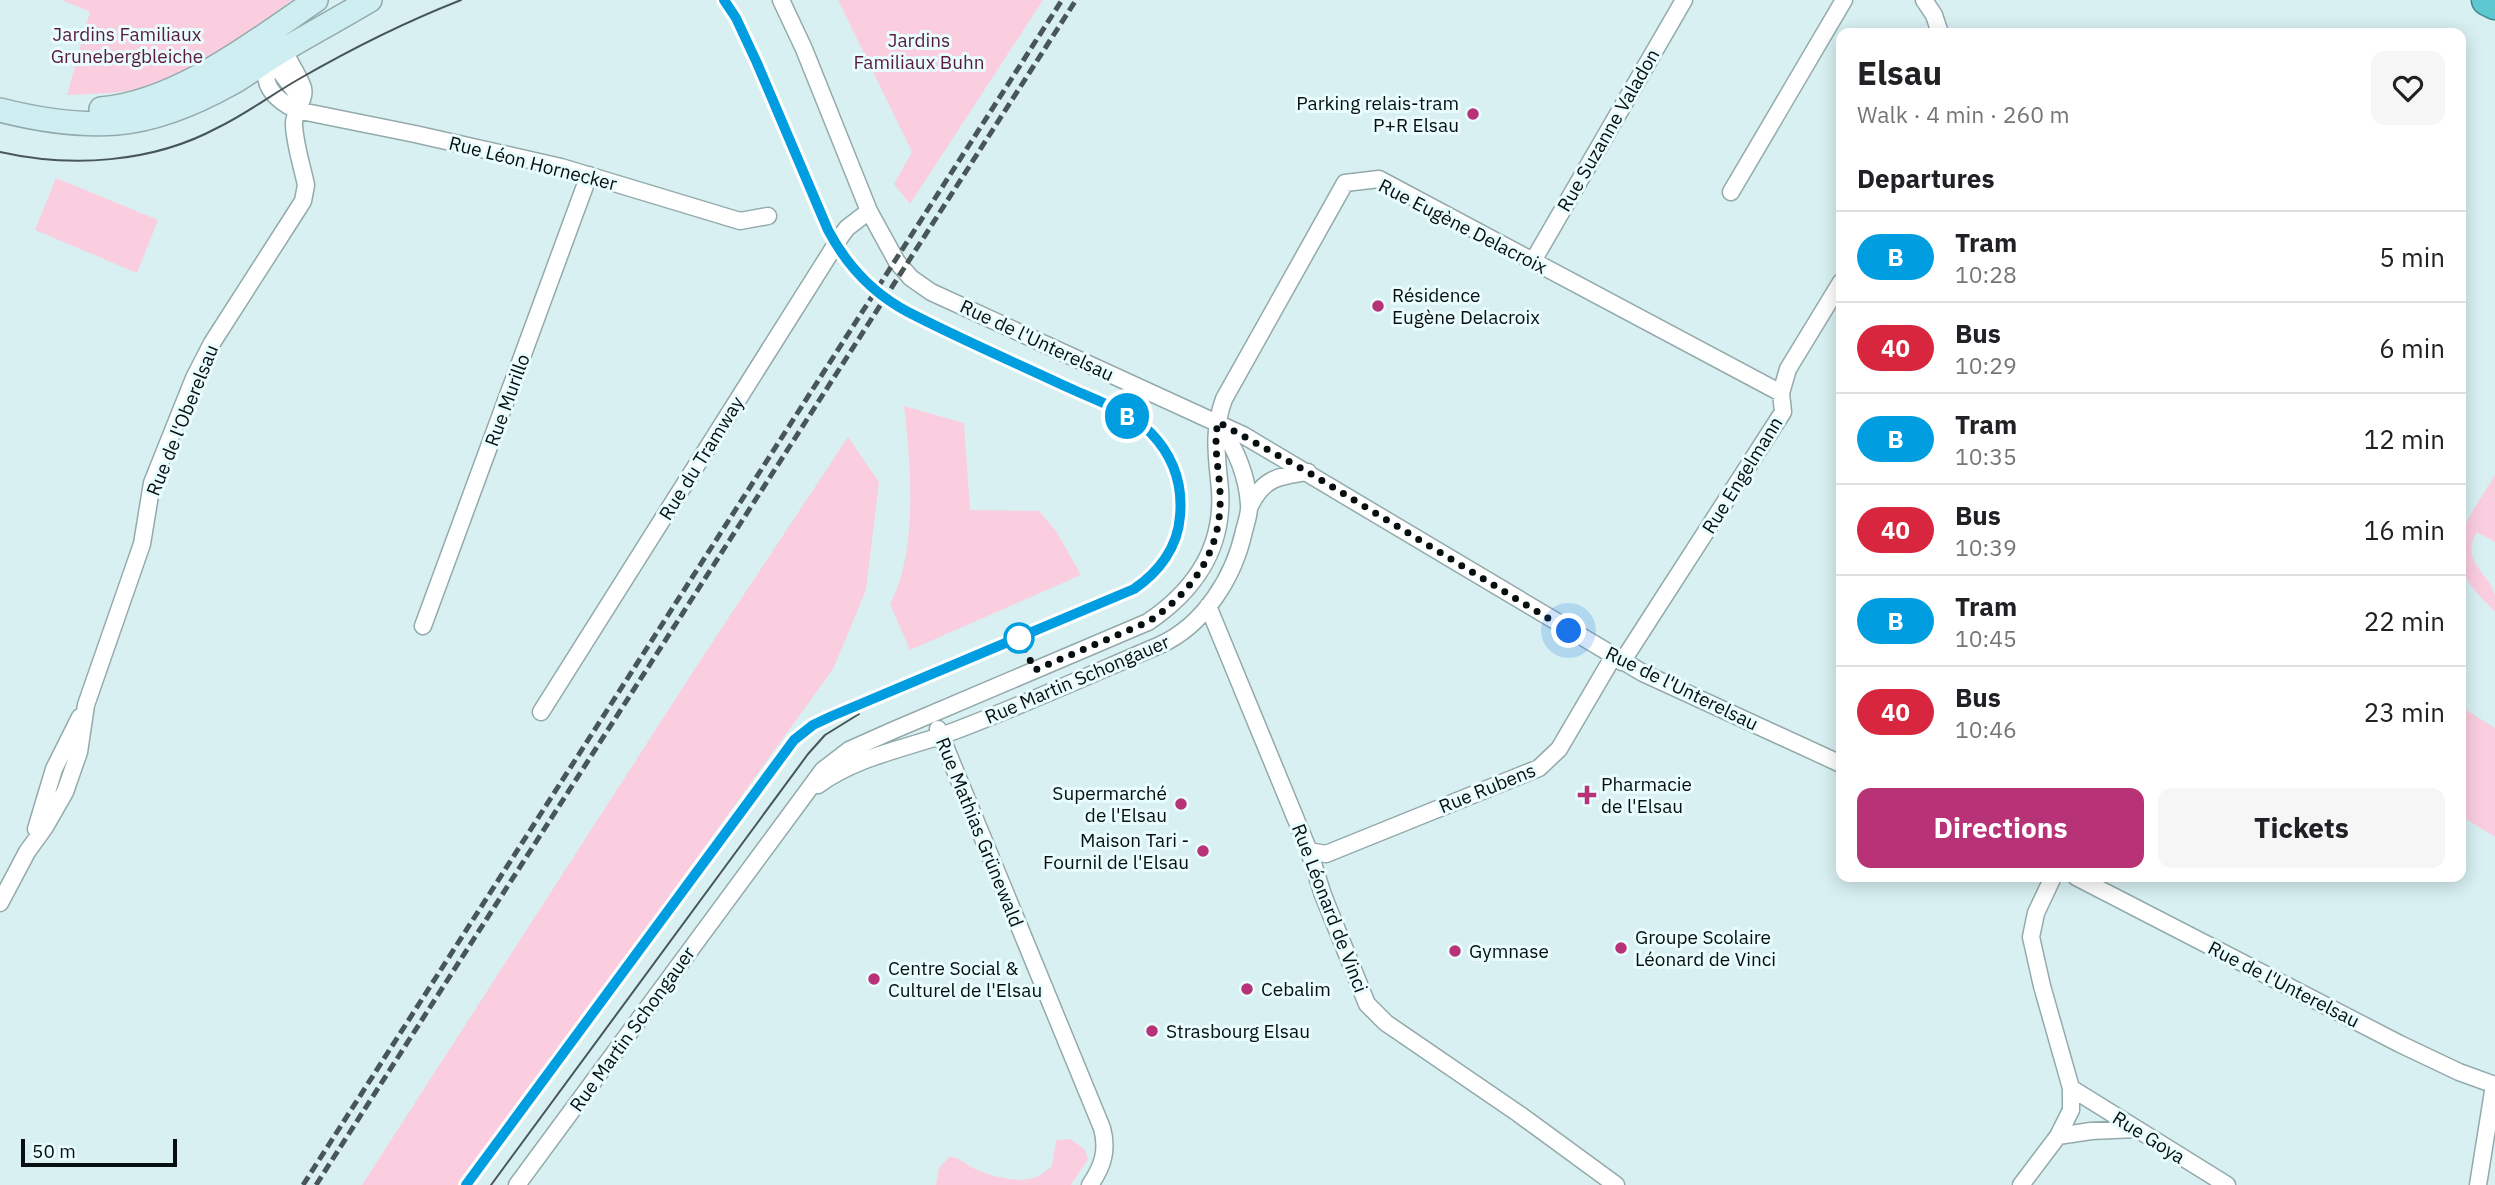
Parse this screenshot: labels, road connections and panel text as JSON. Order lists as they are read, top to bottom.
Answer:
{
  "streets": {
    "street": [
      "Rue Suzanne Valadon",
      "Rue Léon Hornecker",
      "Rue Eugène Delacroix",
      "Rue de l'Unterelsau",
      "Rue Murillo",
      "Rue de l'Oberelsau",
      "Rue du Tramway",
      "Rue Engelmann",
      "Rue Martin Schongauer",
      "Rue Rubens",
      "Rue Mathias Grünewald",
      "Rue Léonard de Vinci",
      "Rue Goya"
    ]
  },
  "crossings": [
    ["Rue Suzanne Valadon", "Rue Eugène Delacroix"],
    ["Rue Léon Hornecker", "Rue Murillo"],
    ["Rue Léon Hornecker", "Rue de l'Oberelsau"],
    ["Rue Eugène Delacroix", "Rue de l'Unterelsau"],
    ["Rue Eugène Delacroix", "Rue Engelmann"],
    ["Rue Eugène Delacroix", "Rue Martin Schongauer"],
    ["Rue de l'Unterelsau", "Rue du Tramway"],
    ["Rue de l'Unterelsau", "Rue Engelmann"],
    ["Rue de l'Unterelsau", "Rue Martin Schongauer"],
    ["Rue de l'Unterelsau", "Rue Rubens"],
    ["Rue Engelmann", "Rue Rubens"],
    ["Rue Martin Schongauer", "Rue Mathias Grünewald"],
    ["Rue Martin Schongauer", "Rue Léonard de Vinci"],
    ["Rue Rubens", "Rue Léonard de Vinci"]
  ],
  "parks": ["Jardins Familiaux Grunebergbleiche", "Jardins Familiaux Buhn"],
  "places": {
    "other": [
      "Parking relais-tram P+R Elsau",
      "Résidence Eugène Delacroix",
      "Supermarché de l'Elsau",
      "Maison Tari - Fournil de l'Elsau",
      "Groupe Scolaire Léonard de Vinci",
      "Gymnase",
      "Centre Social & Culturel de l'Elsau",
      "Cebalim",
      "Strasbourg Elsau"
    ],
    "health": ["Pharmacie de l'Elsau"]
  },
  "lines": ["tram line B"],
  "scale_bar": "50 m",
  "page": {
    "on_map": "B",
    "heading": [
      ["Elsau", "Walk · 4 min · 260 m"],
      "Departures"
    ],
    "list": [
      {
        "mark": "B",
        "name": "Tram",
        "note": "10:28",
        "value": "5 min"
      },
      {
        "mark": "40",
        "name": "Bus",
        "note": "10:29",
        "value": "6 min"
      },
      {
        "mark": "B",
        "name": "Tram",
        "note": "10:35",
        "value": "12 min"
      },
      {
        "mark": "40",
        "name": "Bus",
        "note": "10:39",
        "value": "16 min"
      },
      {
        "mark": "B",
        "name": "Tram",
        "note": "10:45",
        "value": "22 min"
      },
      {
        "mark": "40",
        "name": "Bus",
        "note": "10:46",
        "value": "23 min"
      }
    ],
    "buttons": ["Directions", "Tickets"],
    "scale": "50 m"
  }
}
